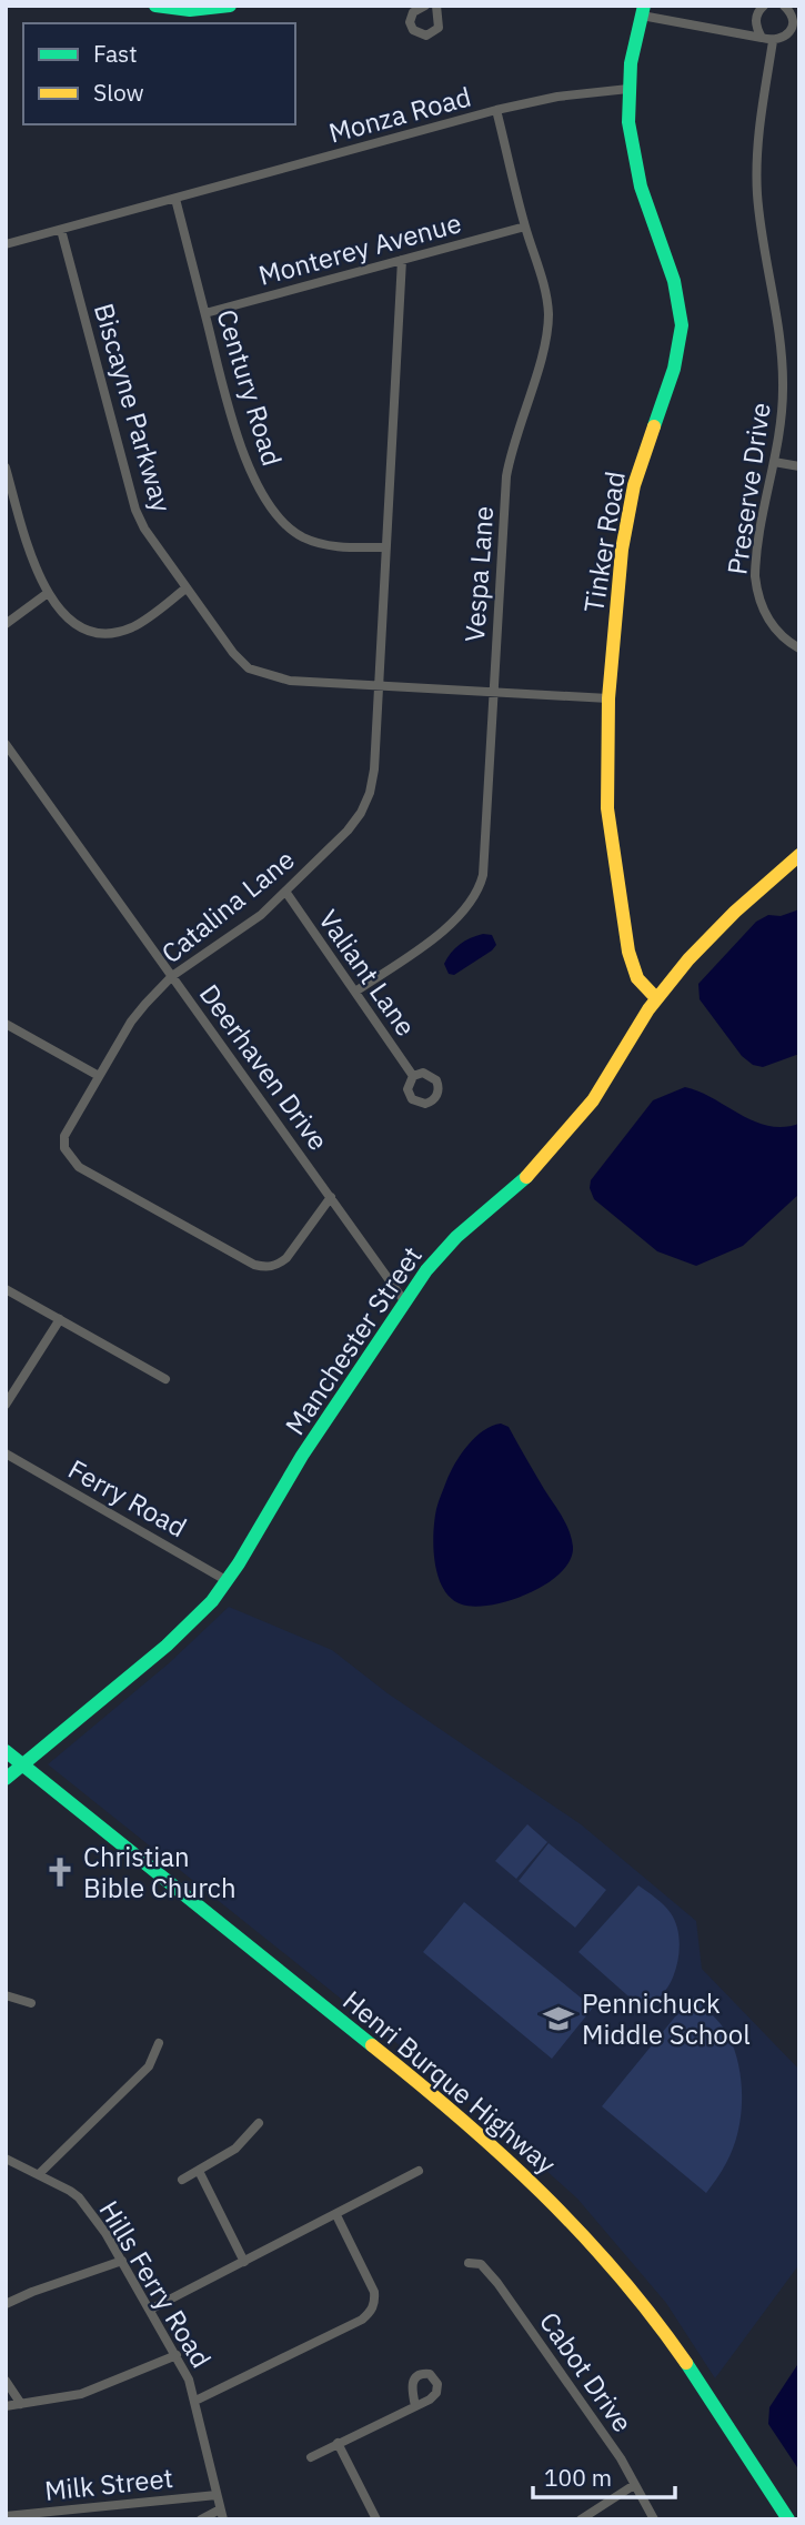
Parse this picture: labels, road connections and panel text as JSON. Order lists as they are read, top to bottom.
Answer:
{
  "streets": {
    "main road": ["Tinker Road", "Manchester Street", "Henri Burque Highway"],
    "street": [
      "Monza Road",
      "Monterey Avenue",
      "Century Road",
      "Biscayne Parkway",
      "Preserve Drive",
      "Vespa Lane",
      "Catalina Lane",
      "Valiant Lane",
      "Deerhaven Drive",
      "Ferry Road",
      "Hills Ferry Road",
      "Cabot Drive",
      "Milk Street"
    ]
  },
  "crossings": [
    ["Monza Road", "Century Road"],
    ["Monza Road", "Biscayne Parkway"],
    ["Monza Road", "Tinker Road"],
    ["Monza Road", "Vespa Lane"],
    ["Monterey Avenue", "Century Road"],
    ["Monterey Avenue", "Vespa Lane"],
    ["Monterey Avenue", "Catalina Lane"],
    ["Century Road", "Catalina Lane"],
    ["Biscayne Parkway", "Tinker Road"],
    ["Biscayne Parkway", "Vespa Lane"],
    ["Biscayne Parkway", "Catalina Lane"],
    ["Tinker Road", "Manchester Street"],
    ["Vespa Lane", "Valiant Lane"],
    ["Catalina Lane", "Valiant Lane"],
    ["Catalina Lane", "Deerhaven Drive"],
    ["Deerhaven Drive", "Manchester Street"],
    ["Manchester Street", "Ferry Road"],
    ["Manchester Street", "Henri Burque Highway"],
    ["Hills Ferry Road", "Milk Street"]
  ],
  "places": {
    "church": ["Christian Bible Church"],
    "school or university": ["Pennichuck Middle School"]
  },
  "legend": ["Fast", "Slow"],
  "scale_bar": "100 m"
}
